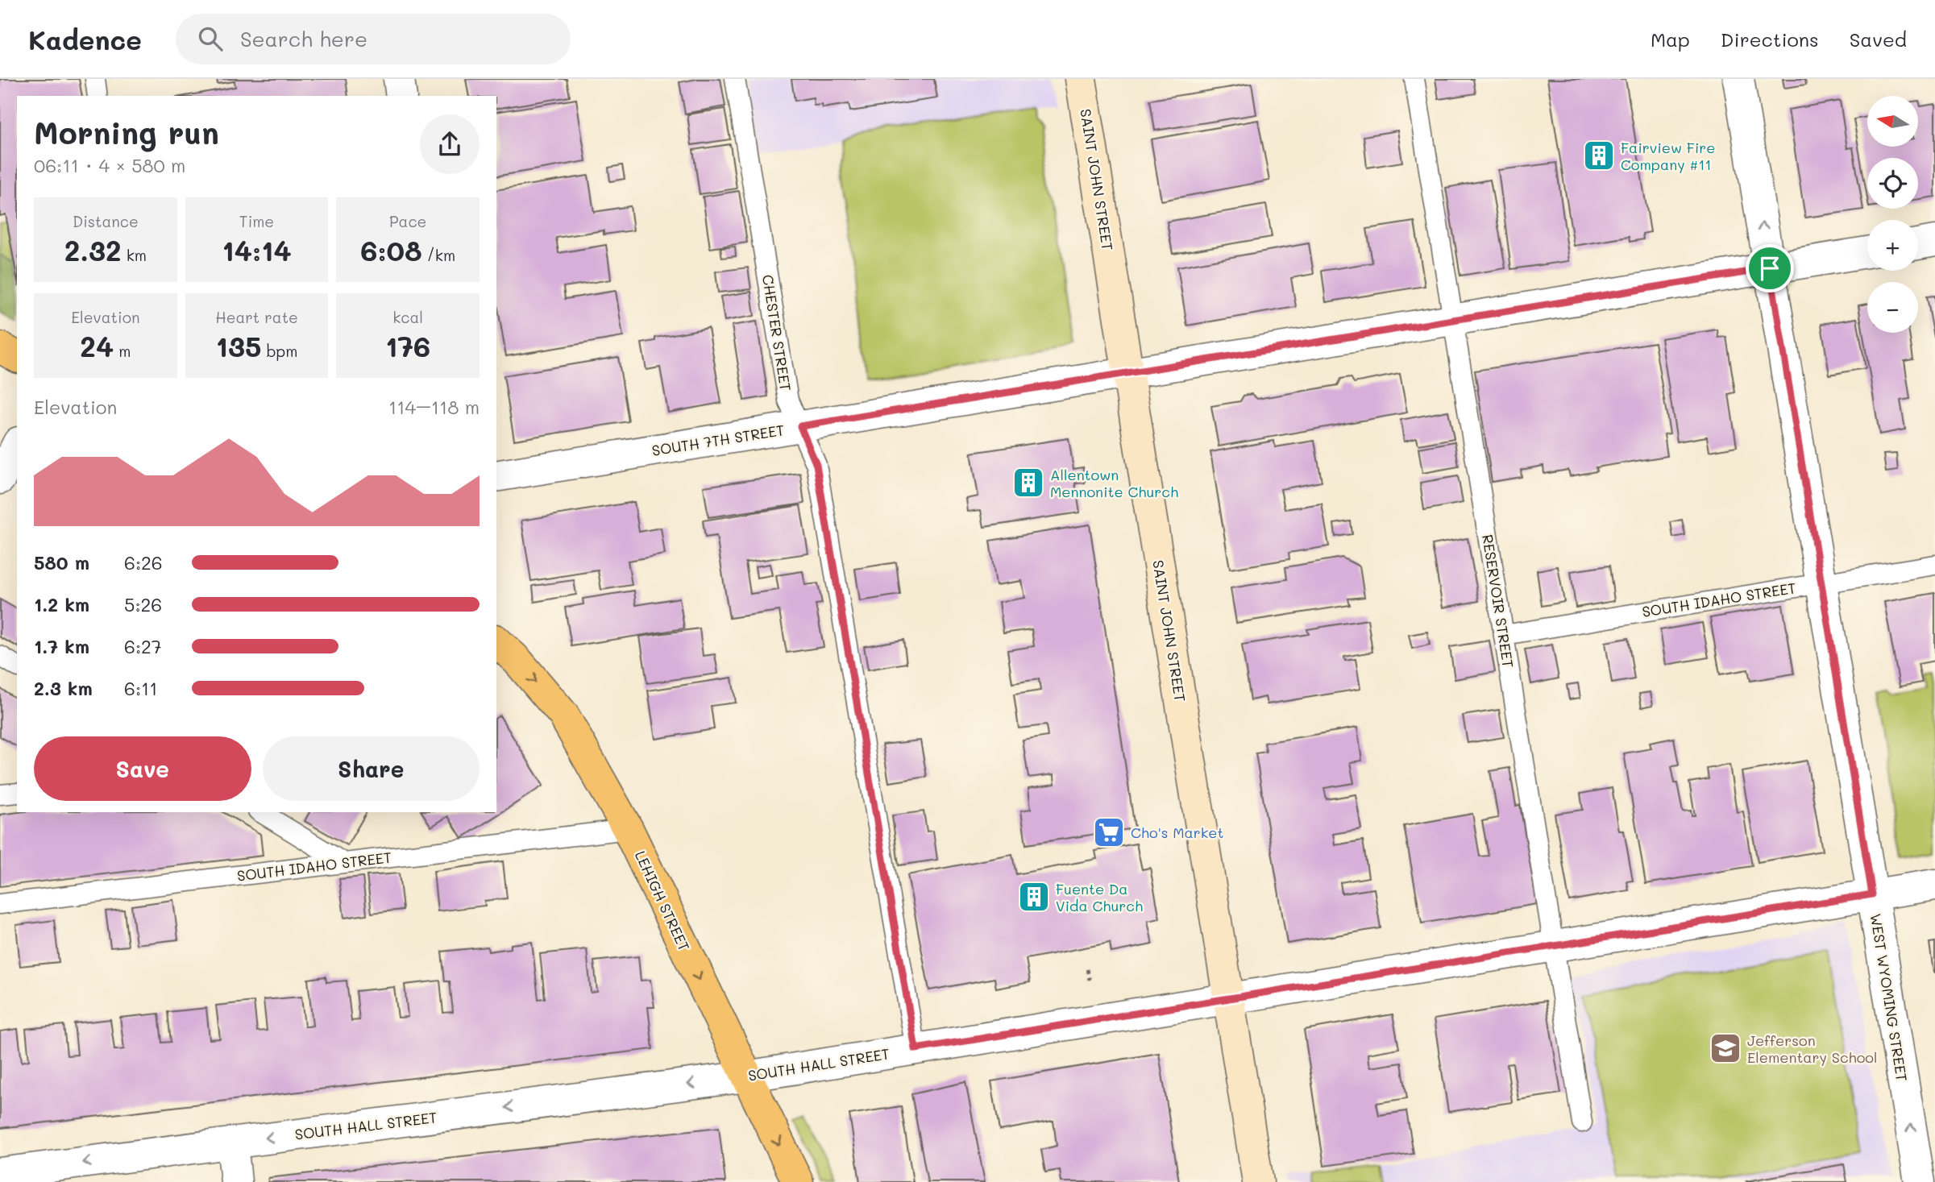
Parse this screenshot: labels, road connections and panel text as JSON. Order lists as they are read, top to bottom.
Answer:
{
  "streets": {
    "main road": ["LEHIGH STREET"],
    "street": [
      "SAINT JOHN STREET",
      "SOUTH 7TH STREET",
      "WEST WYOMING STREET",
      "SOUTH HALL STREET"
    ],
    "lane": ["CHESTER STREET", "SOUTH IDAHO STREET", "RESERVOIR STREET"]
  },
  "crossings": [
    ["SAINT JOHN STREET", "SOUTH 7TH STREET"],
    ["SAINT JOHN STREET", "SOUTH HALL STREET"],
    ["CHESTER STREET", "SOUTH 7TH STREET"],
    ["CHESTER STREET", "SOUTH HALL STREET"],
    ["SOUTH 7TH STREET", "RESERVOIR STREET"],
    ["SOUTH 7TH STREET", "WEST WYOMING STREET"],
    ["SOUTH IDAHO STREET", "RESERVOIR STREET"],
    ["SOUTH IDAHO STREET", "LEHIGH STREET"],
    ["SOUTH IDAHO STREET", "WEST WYOMING STREET"],
    ["RESERVOIR STREET", "SOUTH HALL STREET"],
    ["LEHIGH STREET", "SOUTH HALL STREET"],
    ["WEST WYOMING STREET", "SOUTH HALL STREET"]
  ],
  "one_way": ["LEHIGH STREET", "WEST WYOMING STREET", "SOUTH HALL STREET"],
  "places": {
    "building": ["Fairview Fire Company #11", "Allentown Mennonite Church", "Fuente Da Vida Church"],
    "supermarket": ["Cho's Market"],
    "school or university": ["Jefferson Elementary School"]
  },
  "north": "left",
  "page": {
    "header": "Kadence",
    "search": "Search here",
    "nav": ["Map", "Directions", "Saved"],
    "map_buttons": ["+", "−"],
    "heading": ["Morning run", "06:11 · 4 × 580 m"],
    "stats": [
      ["Distance", "2.32 km"],
      ["Time", "14:14"],
      ["Pace", "6:08 /km"],
      ["Elevation", "24 m"],
      ["Heart rate", "135 bpm"],
      ["kcal", "176"]
    ],
    "chart": ["Elevation", "114–118 m"],
    "list": [
      {
        "name": "580 m",
        "note": "6:26"
      },
      {
        "name": "1.2 km",
        "note": "5:26"
      },
      {
        "name": "1.7 km",
        "note": "6:27"
      },
      {
        "name": "2.3 km",
        "note": "6:11"
      }
    ],
    "buttons": ["Save", "Share"]
  }
}
